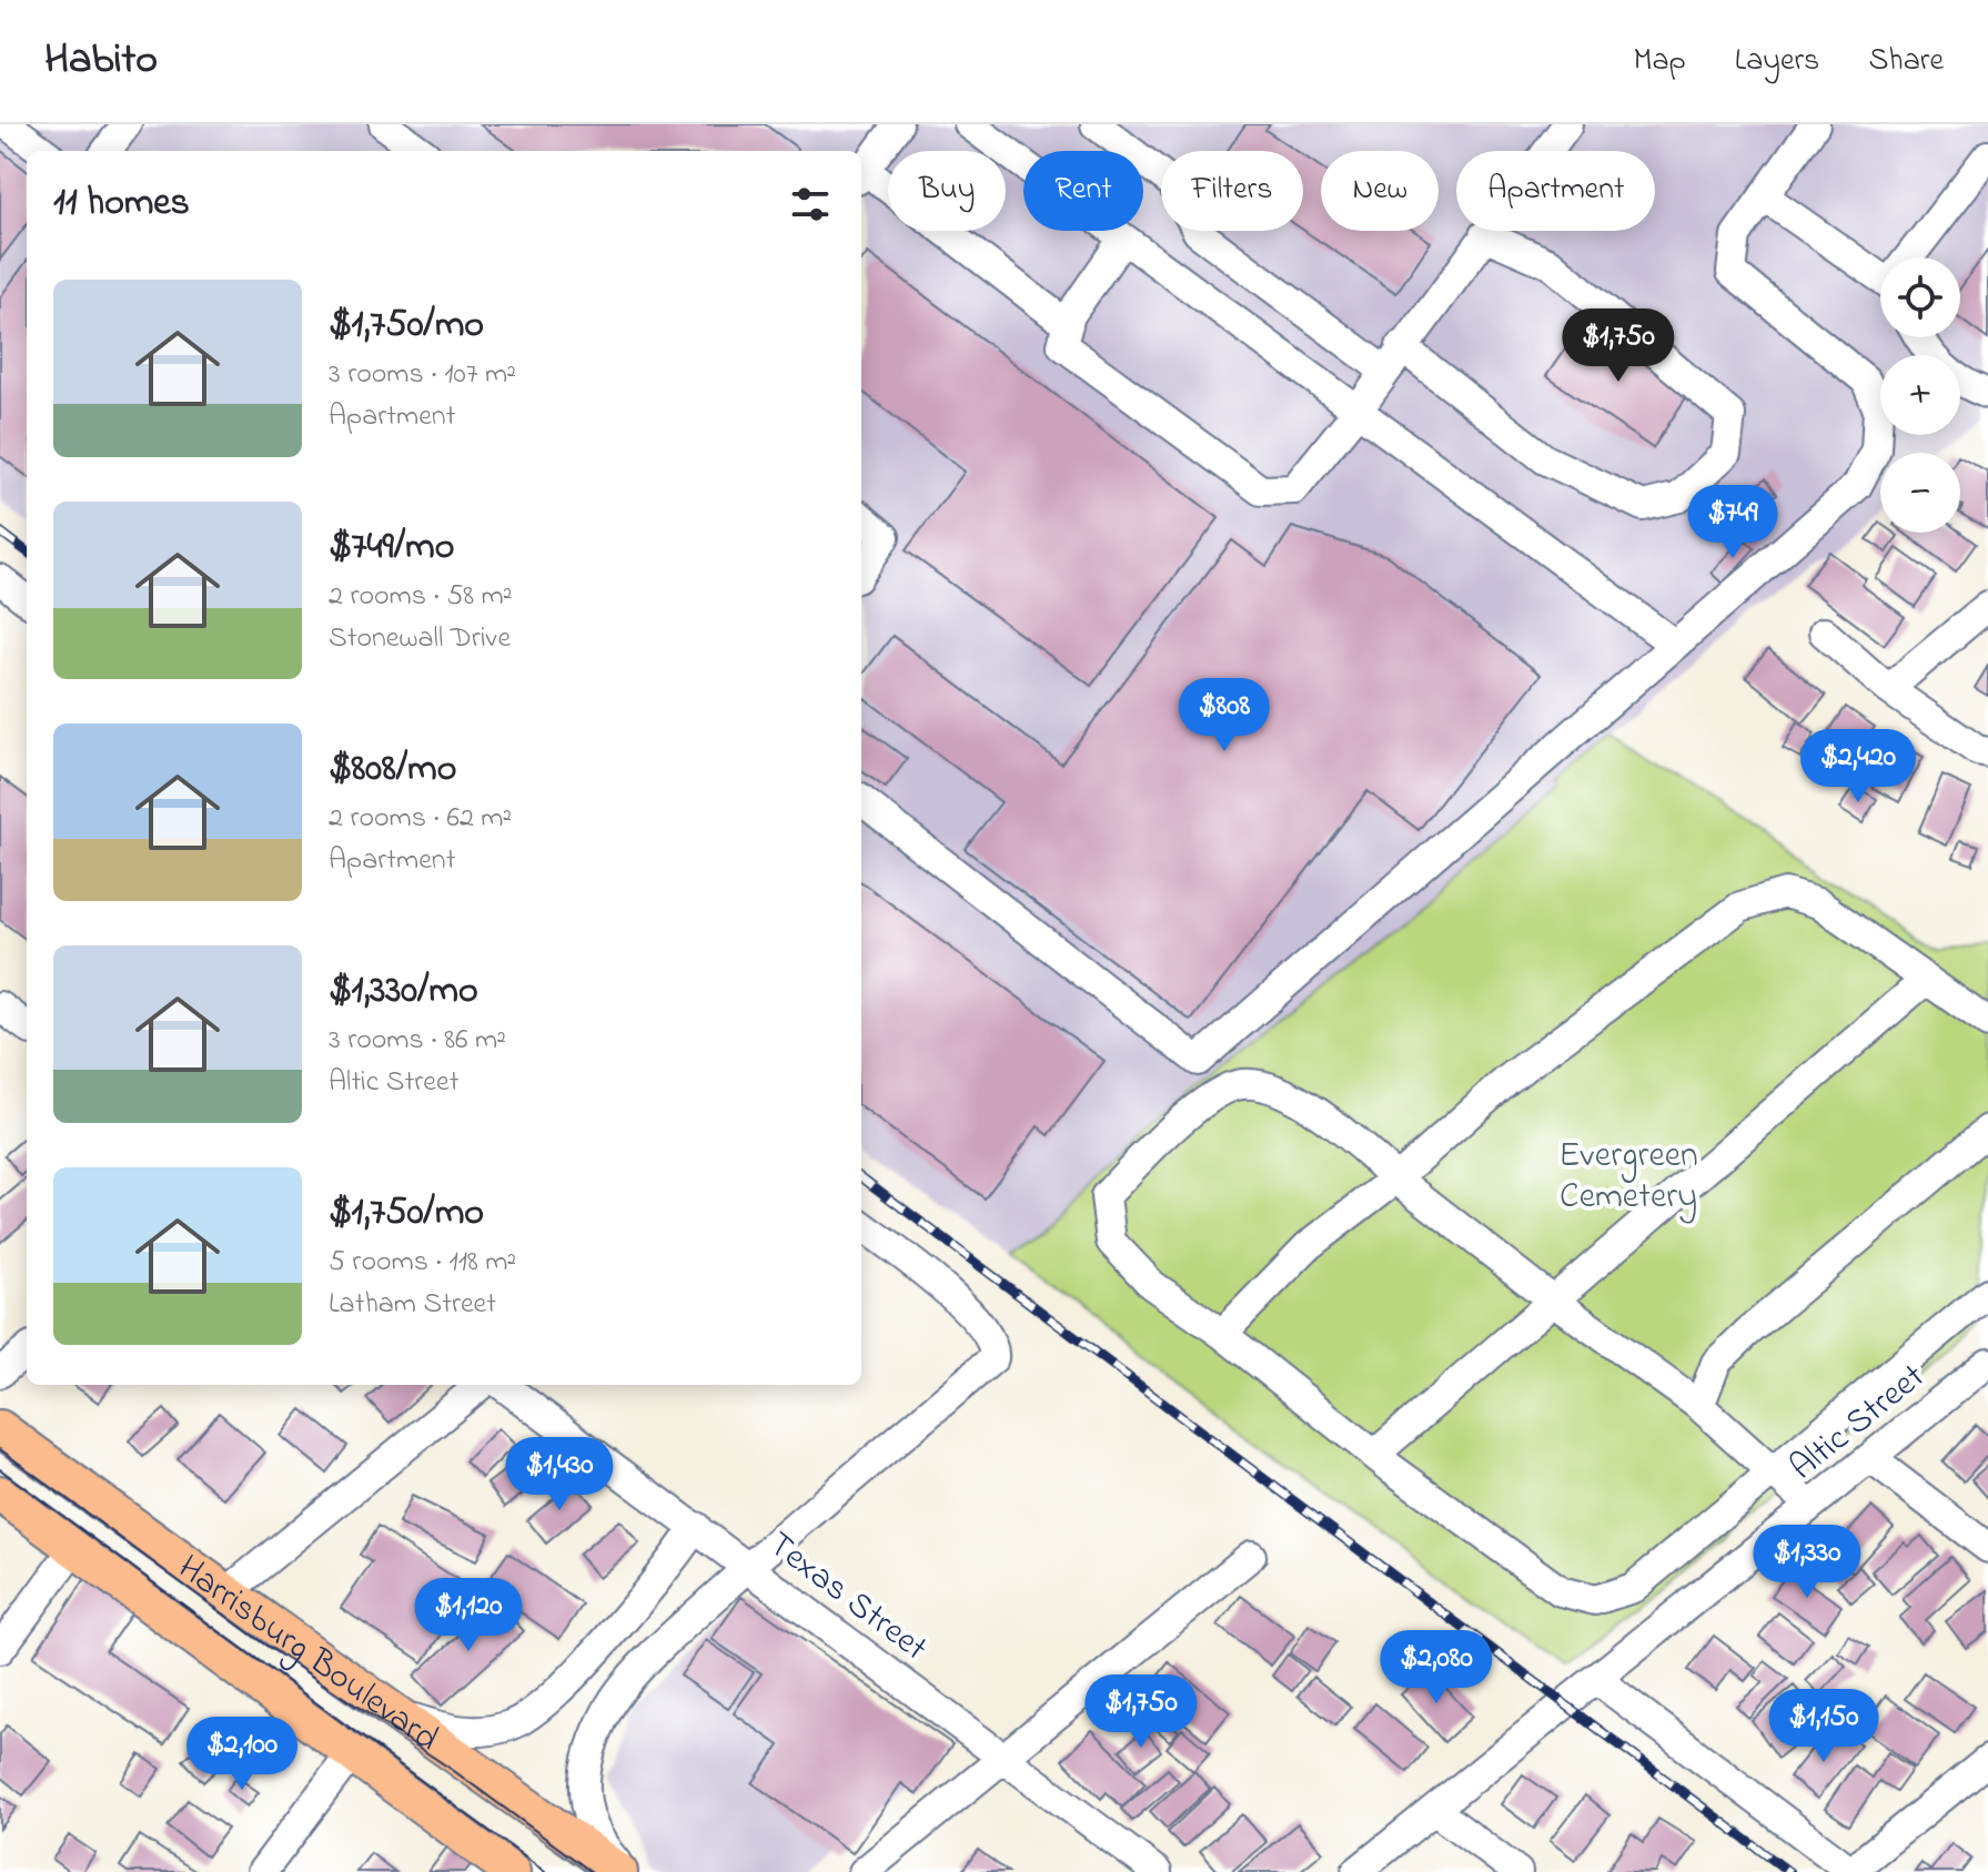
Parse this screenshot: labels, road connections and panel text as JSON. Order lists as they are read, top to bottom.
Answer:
{
  "streets": {
    "main road": ["Harrisburg Boulevard"],
    "street": ["Altic Street", "Texas Street"]
  },
  "parks": ["Evergreen Cemetery"],
  "page": {
    "header": "Habito",
    "nav": ["Map", "Layers", "Share"],
    "chip": [
      "Buy",
      "Rent",
      "Filters",
      "New",
      "Apartment"
    ],
    "heading": "11 homes",
    "map_buttons": ["+", "−"],
    "list": [
      {
        "name": "$1,750/mo",
        "note": "3 rooms · 107 m² · Apartment"
      },
      {
        "name": "$749/mo",
        "note": "2 rooms · 58 m² · Stonewall Drive"
      },
      {
        "name": "$808/mo",
        "note": "2 rooms · 62 m² · Apartment"
      },
      {
        "name": "$1,330/mo",
        "note": "3 rooms · 86 m² · Altic Street"
      },
      {
        "name": "$1,750/mo",
        "note": "5 rooms · 118 m² · Latham Street"
      }
    ],
    "price": [
      "$1,750",
      "$749",
      "$808",
      "$2,420",
      "$1,430",
      "$1,330",
      "$1,120",
      "$2,080",
      "$1,750",
      "$1,150",
      "$2,100"
    ]
  }
}
